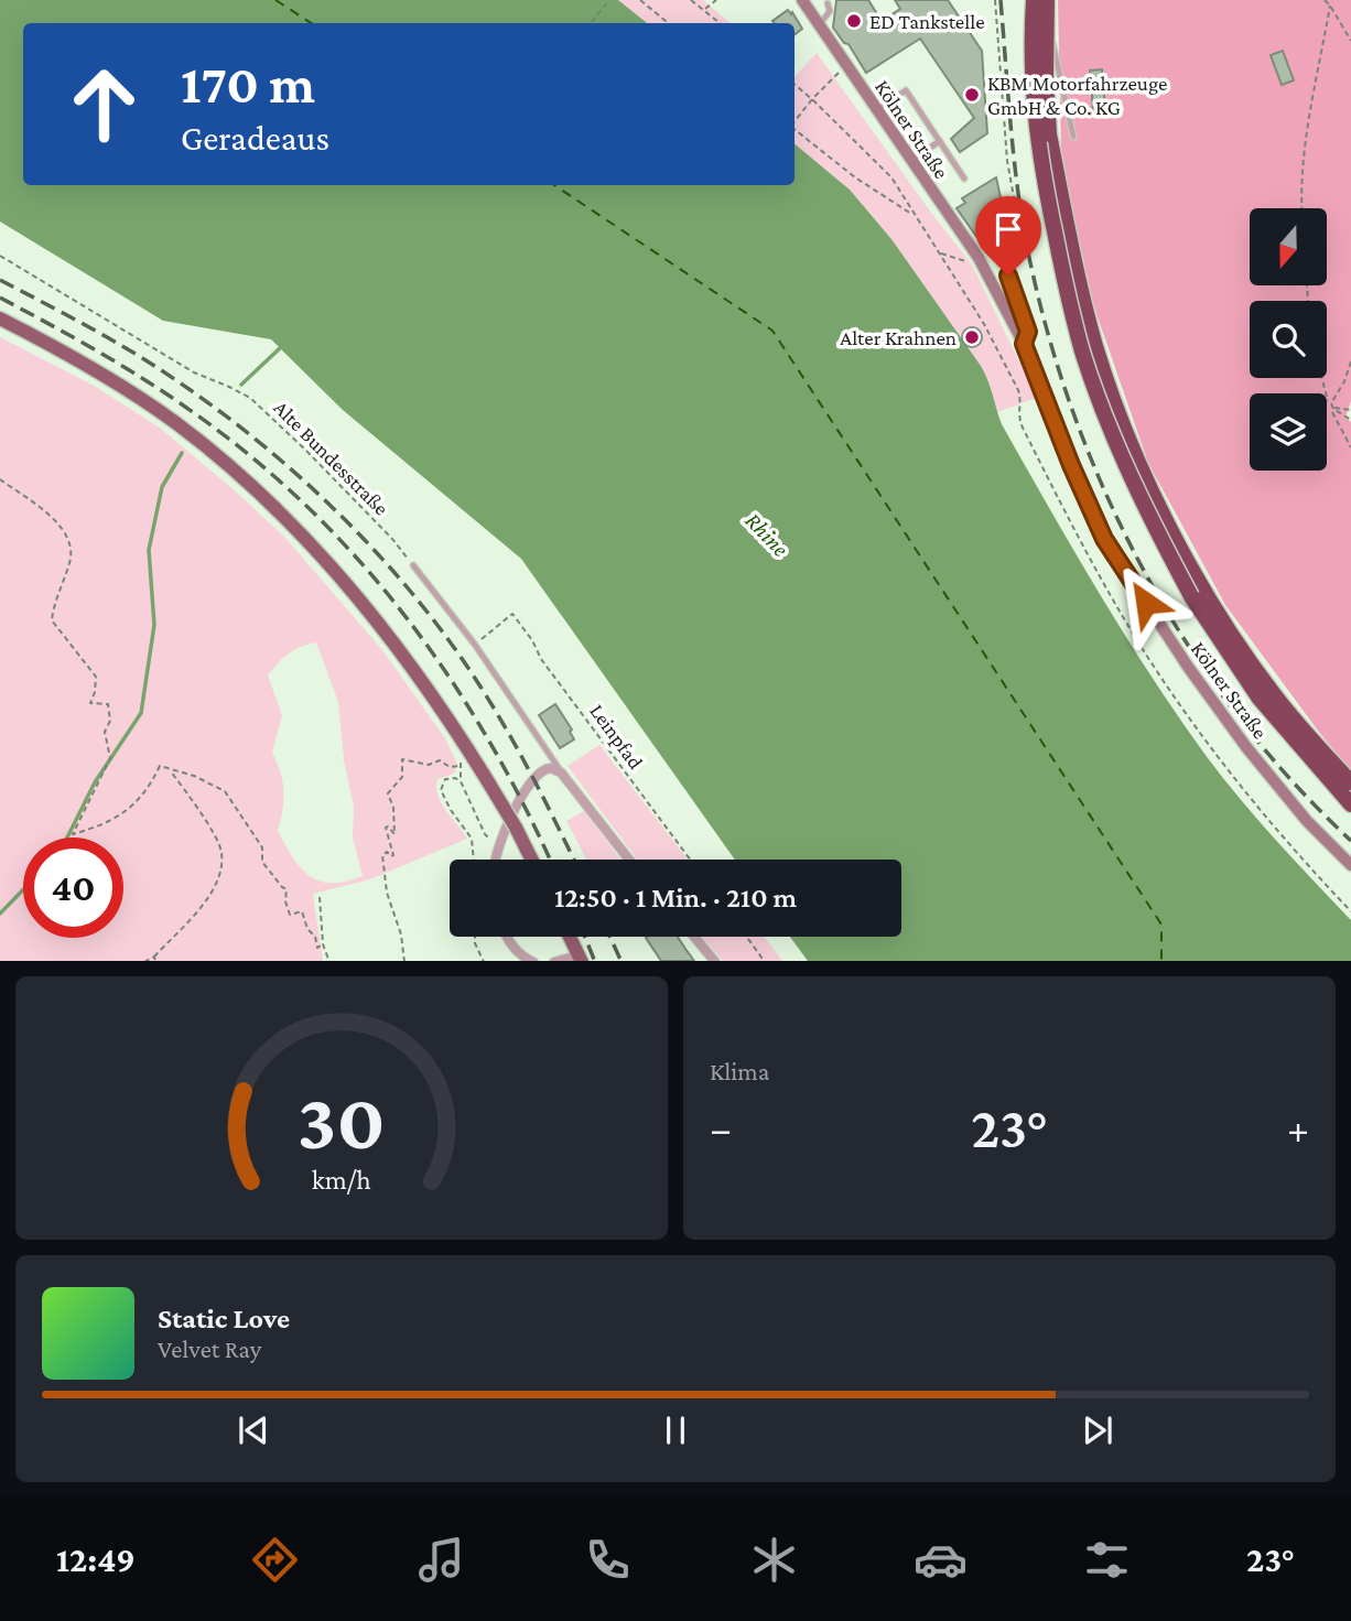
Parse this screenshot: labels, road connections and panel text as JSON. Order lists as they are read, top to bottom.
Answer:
{
  "streets": {
    "street": ["Kölner Straße"],
    "path": ["Alte Bundesstraße", "Leinpfad"]
  },
  "water": ["Rhine"],
  "places": ["ED Tankstelle", "KBM Motorfahrzeuge GmbH & Co. KG", "Alter Krahnen"],
  "north": "bottom",
  "page": {
    "turn": ["170 m", "Geradeaus"],
    "limit": "40",
    "trip": "12:50 · 1 Min. · 210 m",
    "tile": "Klima",
    "heat": ["−", "23°", "+"],
    "song": ["Static Love", "Velvet Ray"],
    "tabs": ["12:49", "23°"],
    "gauge": ["30", "km/h"]
  }
}
